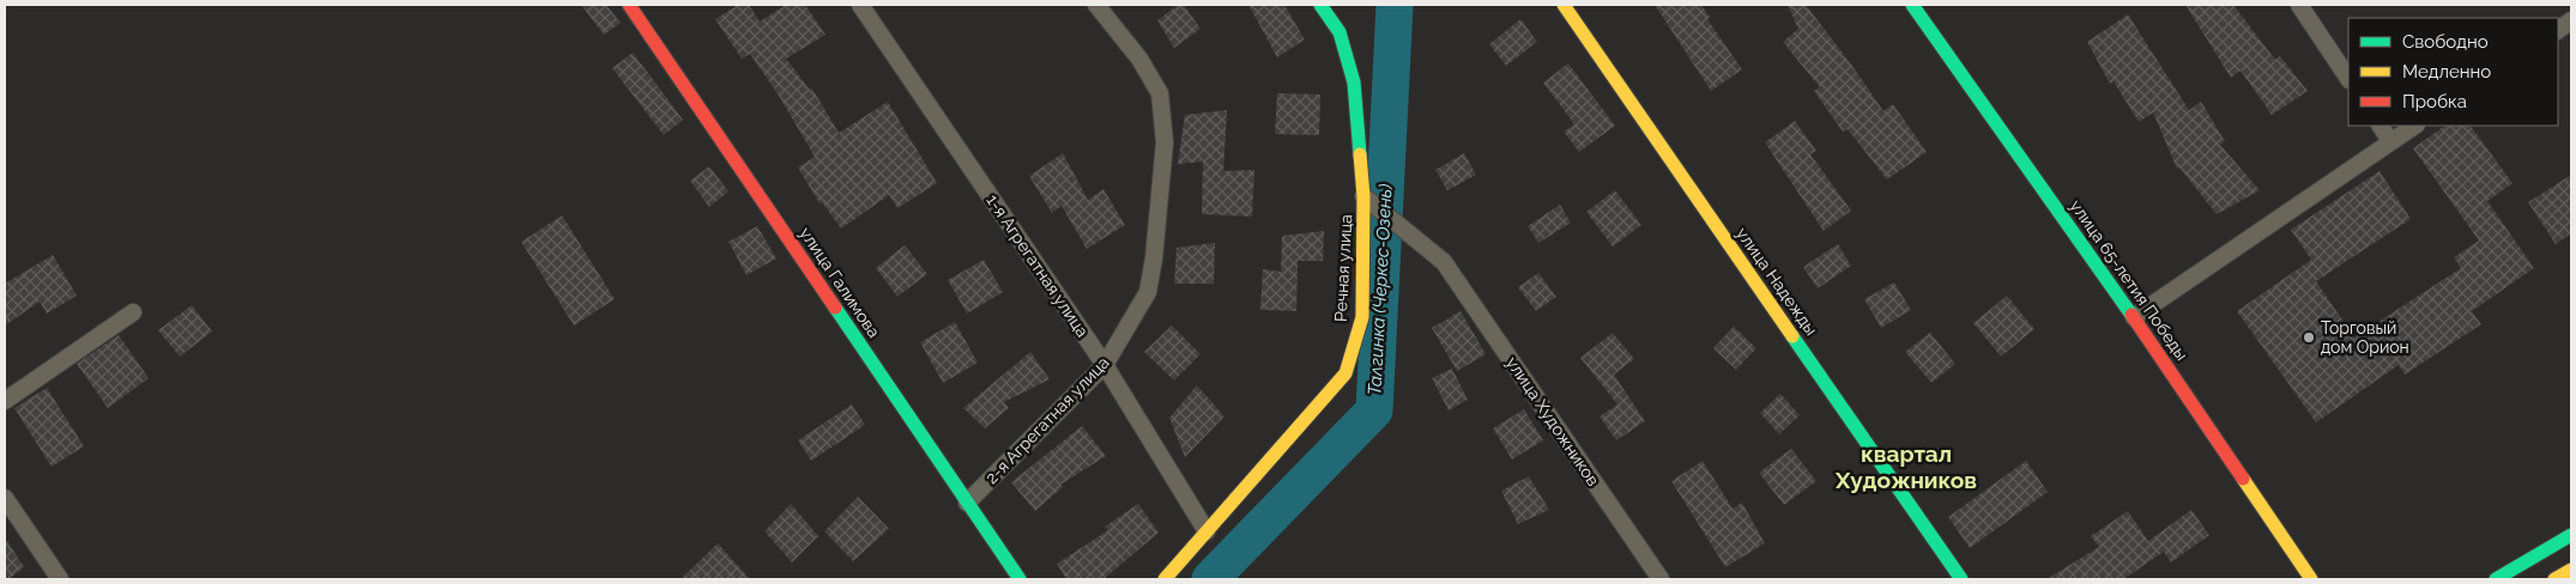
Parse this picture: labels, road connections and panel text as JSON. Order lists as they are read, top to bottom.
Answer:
{
  "streets": {
    "street": [
      "1-я Агрегатная улица",
      "Речная улица",
      "улица 65-летия Победы",
      "улица Надежды",
      "улица Галимова",
      "2-я Агрегатная улица",
      "улица Художников"
    ]
  },
  "crossings": [
    ["1-я Агрегатная улица", "Речная улица"],
    ["1-я Агрегатная улица", "2-я Агрегатная улица"],
    ["Речная улица", "улица Художников"],
    ["улица Галимова", "2-я Агрегатная улица"]
  ],
  "districts": ["квартал Художников"],
  "water": ["Талгинка (Черкес-Озень)"],
  "places": ["Торговый дом Орион"],
  "legend": ["Свободно", "Медленно", "Пробка"]
}
